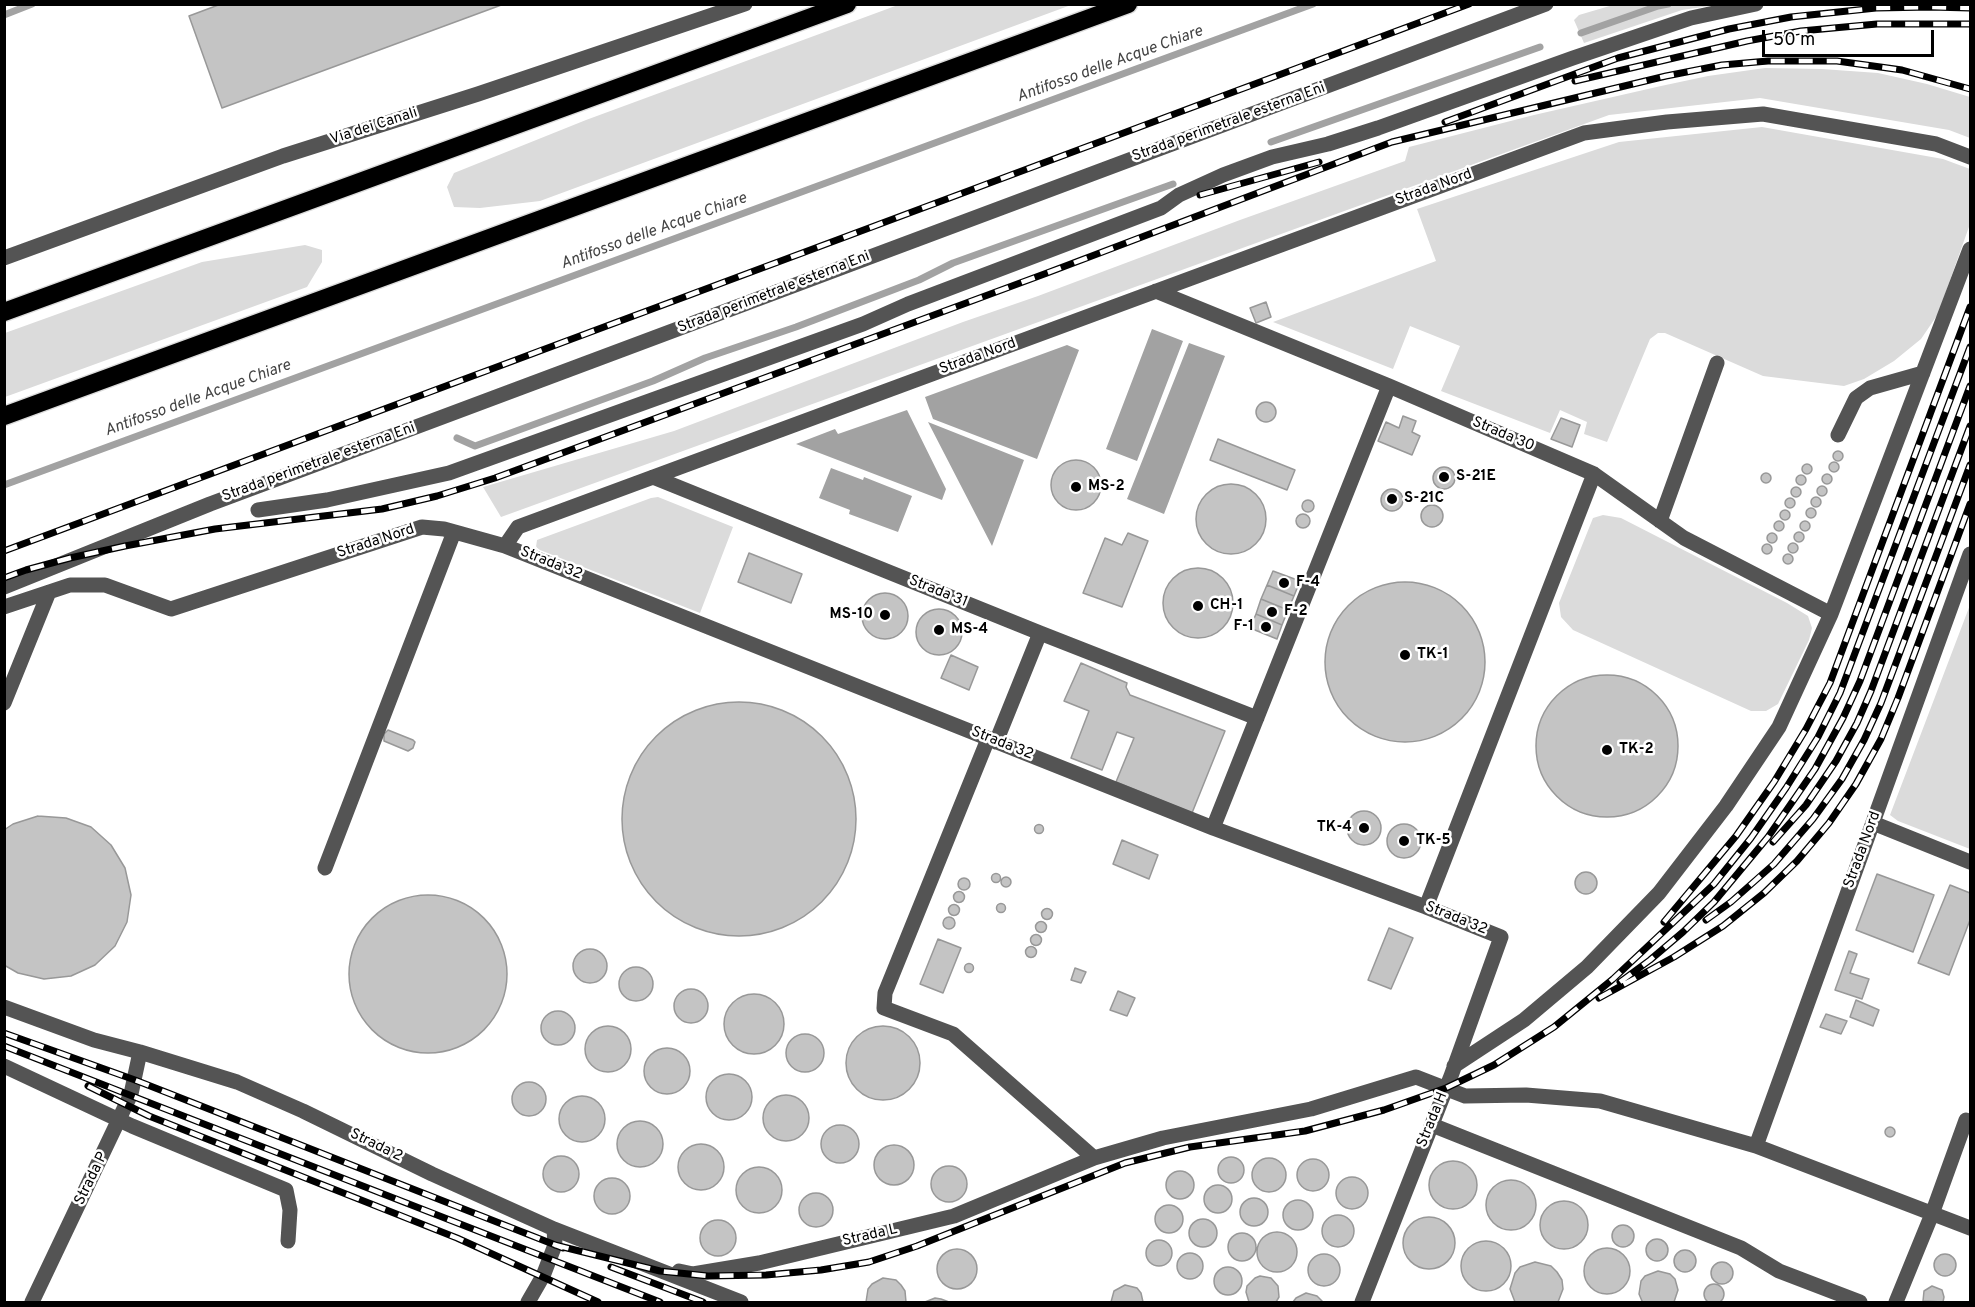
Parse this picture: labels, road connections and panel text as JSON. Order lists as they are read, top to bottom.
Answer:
{
  "streets": {
    "street": [
      "Strada perimetrale esterna Eni",
      "Via dei Canali",
      "Strada Nord",
      "Strada 30",
      "Strada 32",
      "Strada 31",
      "Strada H",
      "Strada 2",
      "Strada P",
      "Strada L"
    ]
  },
  "crossings": [
    ["Strada Nord", "Strada 30"],
    ["Strada Nord", "Strada 32"],
    ["Strada Nord", "Strada 31"],
    ["Strada Nord", "Strada L"],
    ["Strada 32", "Strada H"],
    ["Strada H", "Strada L"],
    ["Strada 2", "Strada P"],
    ["Strada 2", "Strada L"]
  ],
  "water": ["Antifosso delle Acque Chiare"],
  "places": [
    "S-21E",
    "MS-2",
    "S-21C",
    "F-4",
    "CH-1",
    "F-2",
    "MS-10",
    "F-1",
    "MS-4",
    "TK-1",
    "TK-2",
    "TK-4",
    "TK-5"
  ],
  "scale_bar": "50 m"
}
